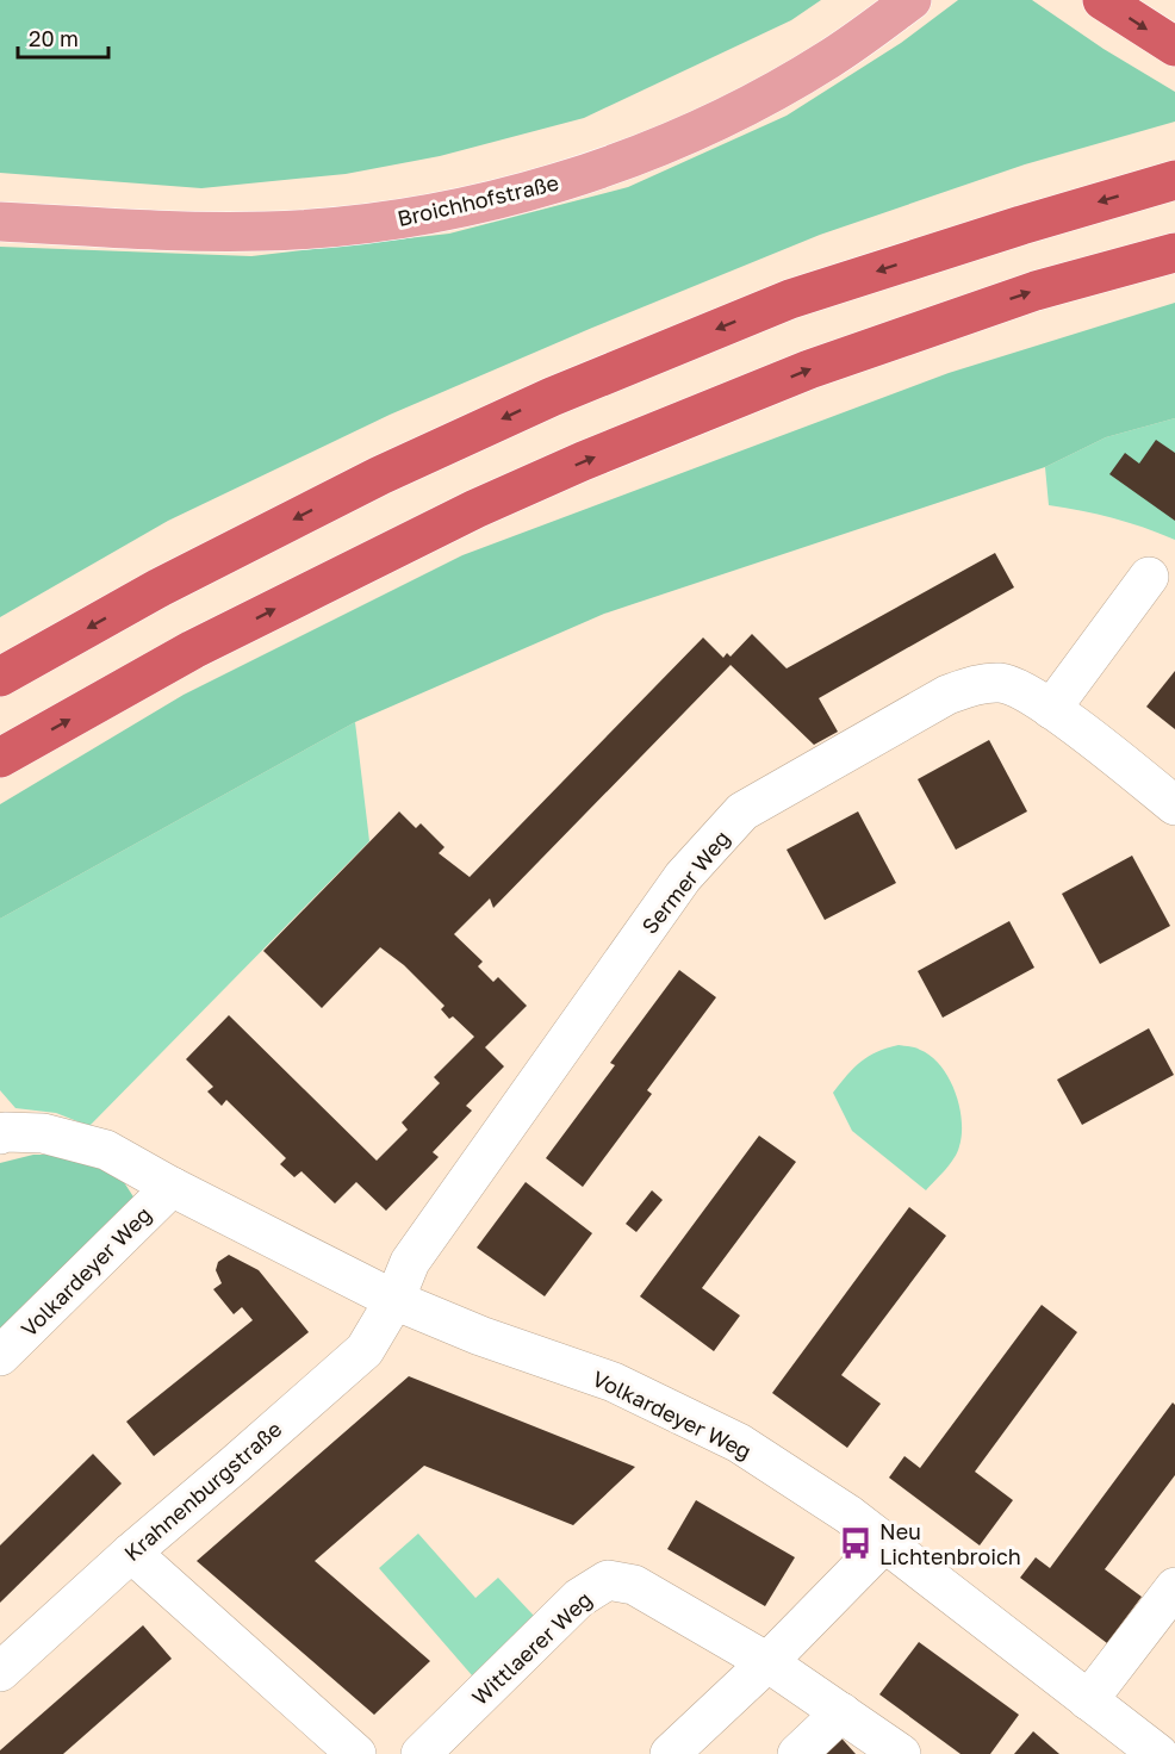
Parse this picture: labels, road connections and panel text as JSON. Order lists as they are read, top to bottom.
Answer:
{
  "streets": {
    "main road": ["Broichhofstraße"],
    "street": [
      "Sermer Weg",
      "Volkardeyer Weg",
      "Krahnenburgstraße",
      "Wittlaerer Weg"
    ]
  },
  "crossings": [
    ["Sermer Weg", "Volkardeyer Weg"],
    ["Sermer Weg", "Krahnenburgstraße"],
    ["Volkardeyer Weg", "Krahnenburgstraße"]
  ],
  "places": {
    "bus stop": ["Neu Lichtenbroich"]
  },
  "scale_bar": "20 m"
}
